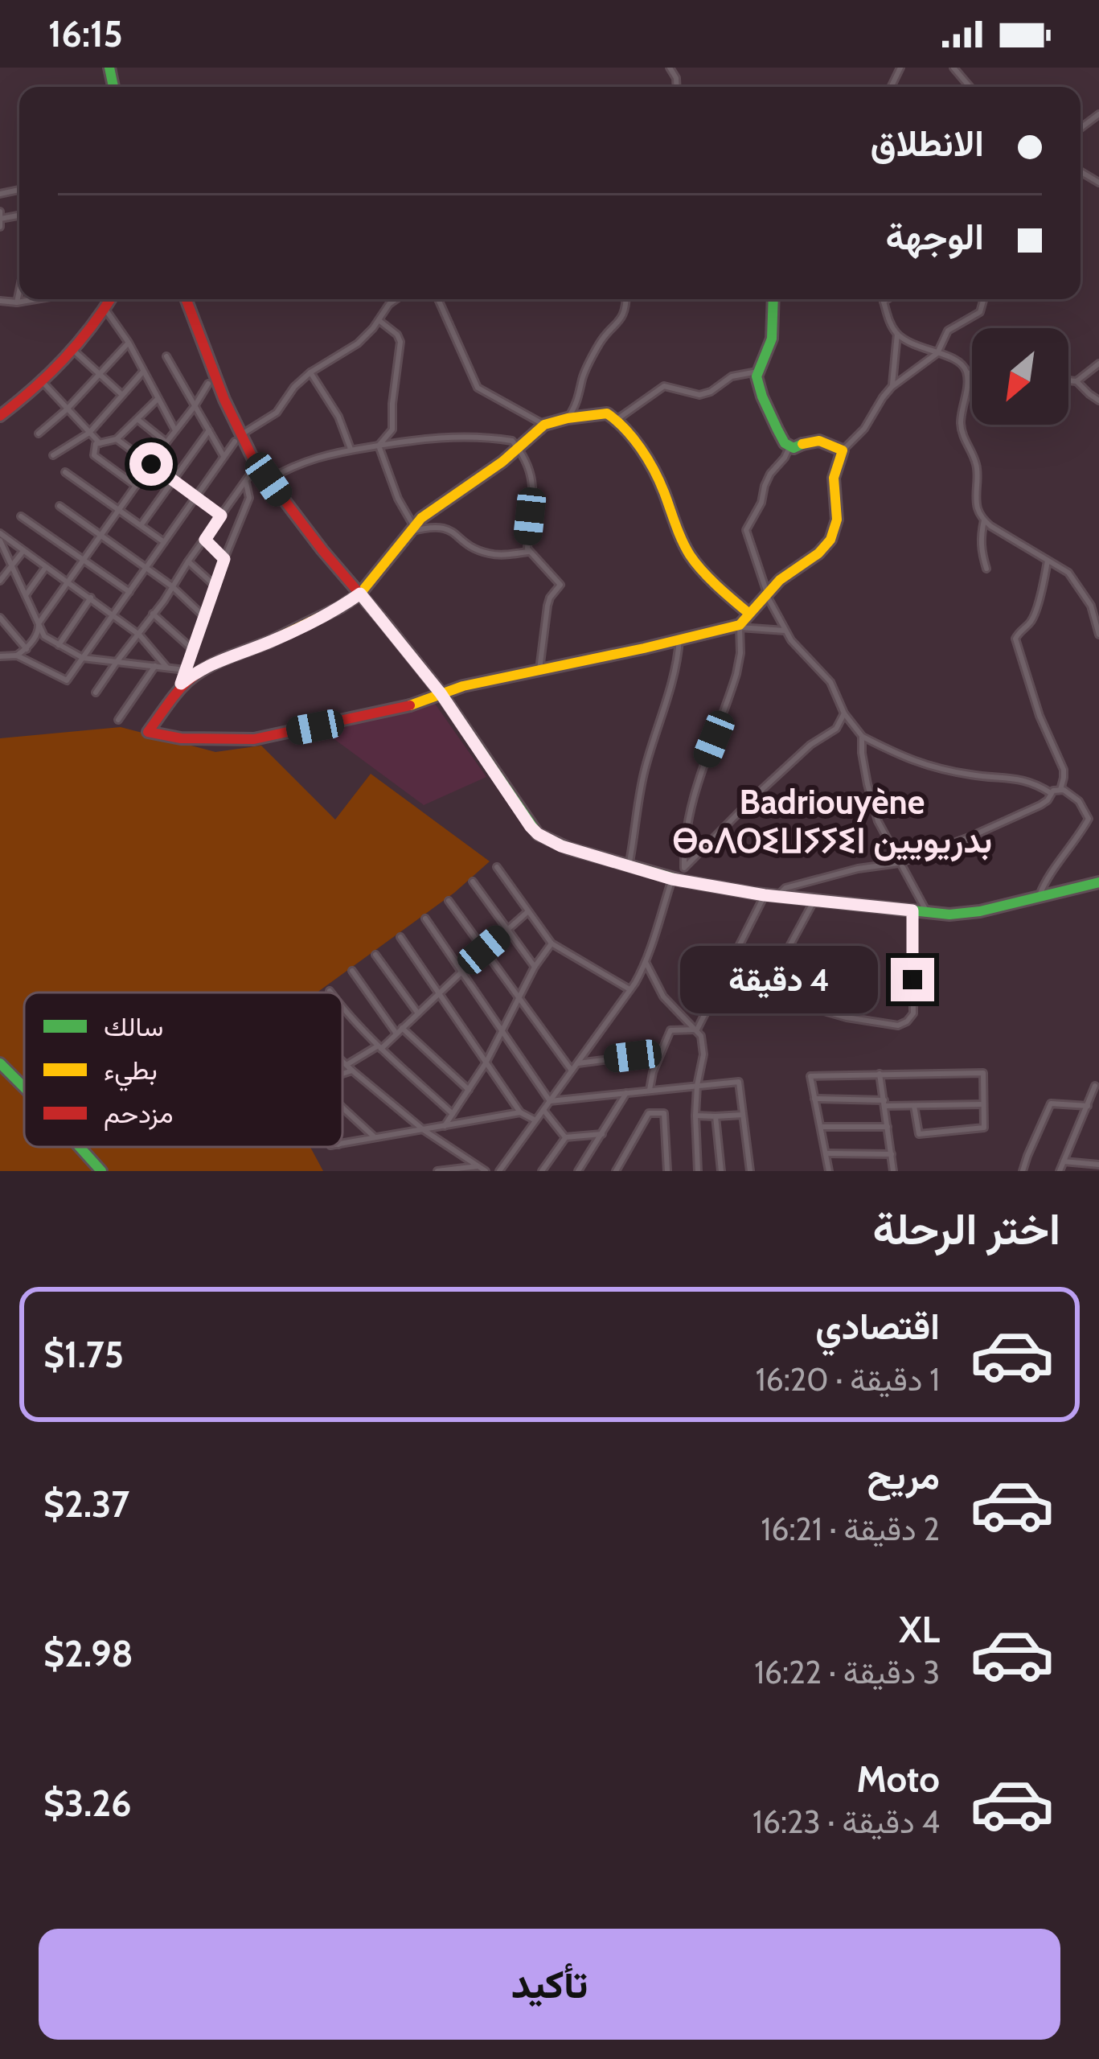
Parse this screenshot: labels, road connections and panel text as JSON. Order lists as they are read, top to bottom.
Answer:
{
  "districts": ["Badriouyène ⴱⴰⴷⵔⵉⵡⵢⵢⵉⵏ بدريويين"],
  "legend": ["سالك", "بطيء", "مزدحم"],
  "north": "bottom left",
  "page": {
    "status": "16:15",
    "banner": ["الانطلاق", "الوجهة"],
    "bubble": "4 دقيقة",
    "heading": "اختر الرحلة",
    "list": [
      {
        "name": "اقتصادي",
        "note": "1 دقيقة · 16:20",
        "value": "$1.75"
      },
      {
        "name": "مريح",
        "note": "2 دقيقة · 16:21",
        "value": "$2.37"
      },
      {
        "name": "XL",
        "note": "3 دقيقة · 16:22",
        "value": "$2.98"
      },
      {
        "name": "Moto",
        "note": "4 دقيقة · 16:23",
        "value": "$3.26"
      }
    ],
    "buttons": "تأكيد"
  }
}
